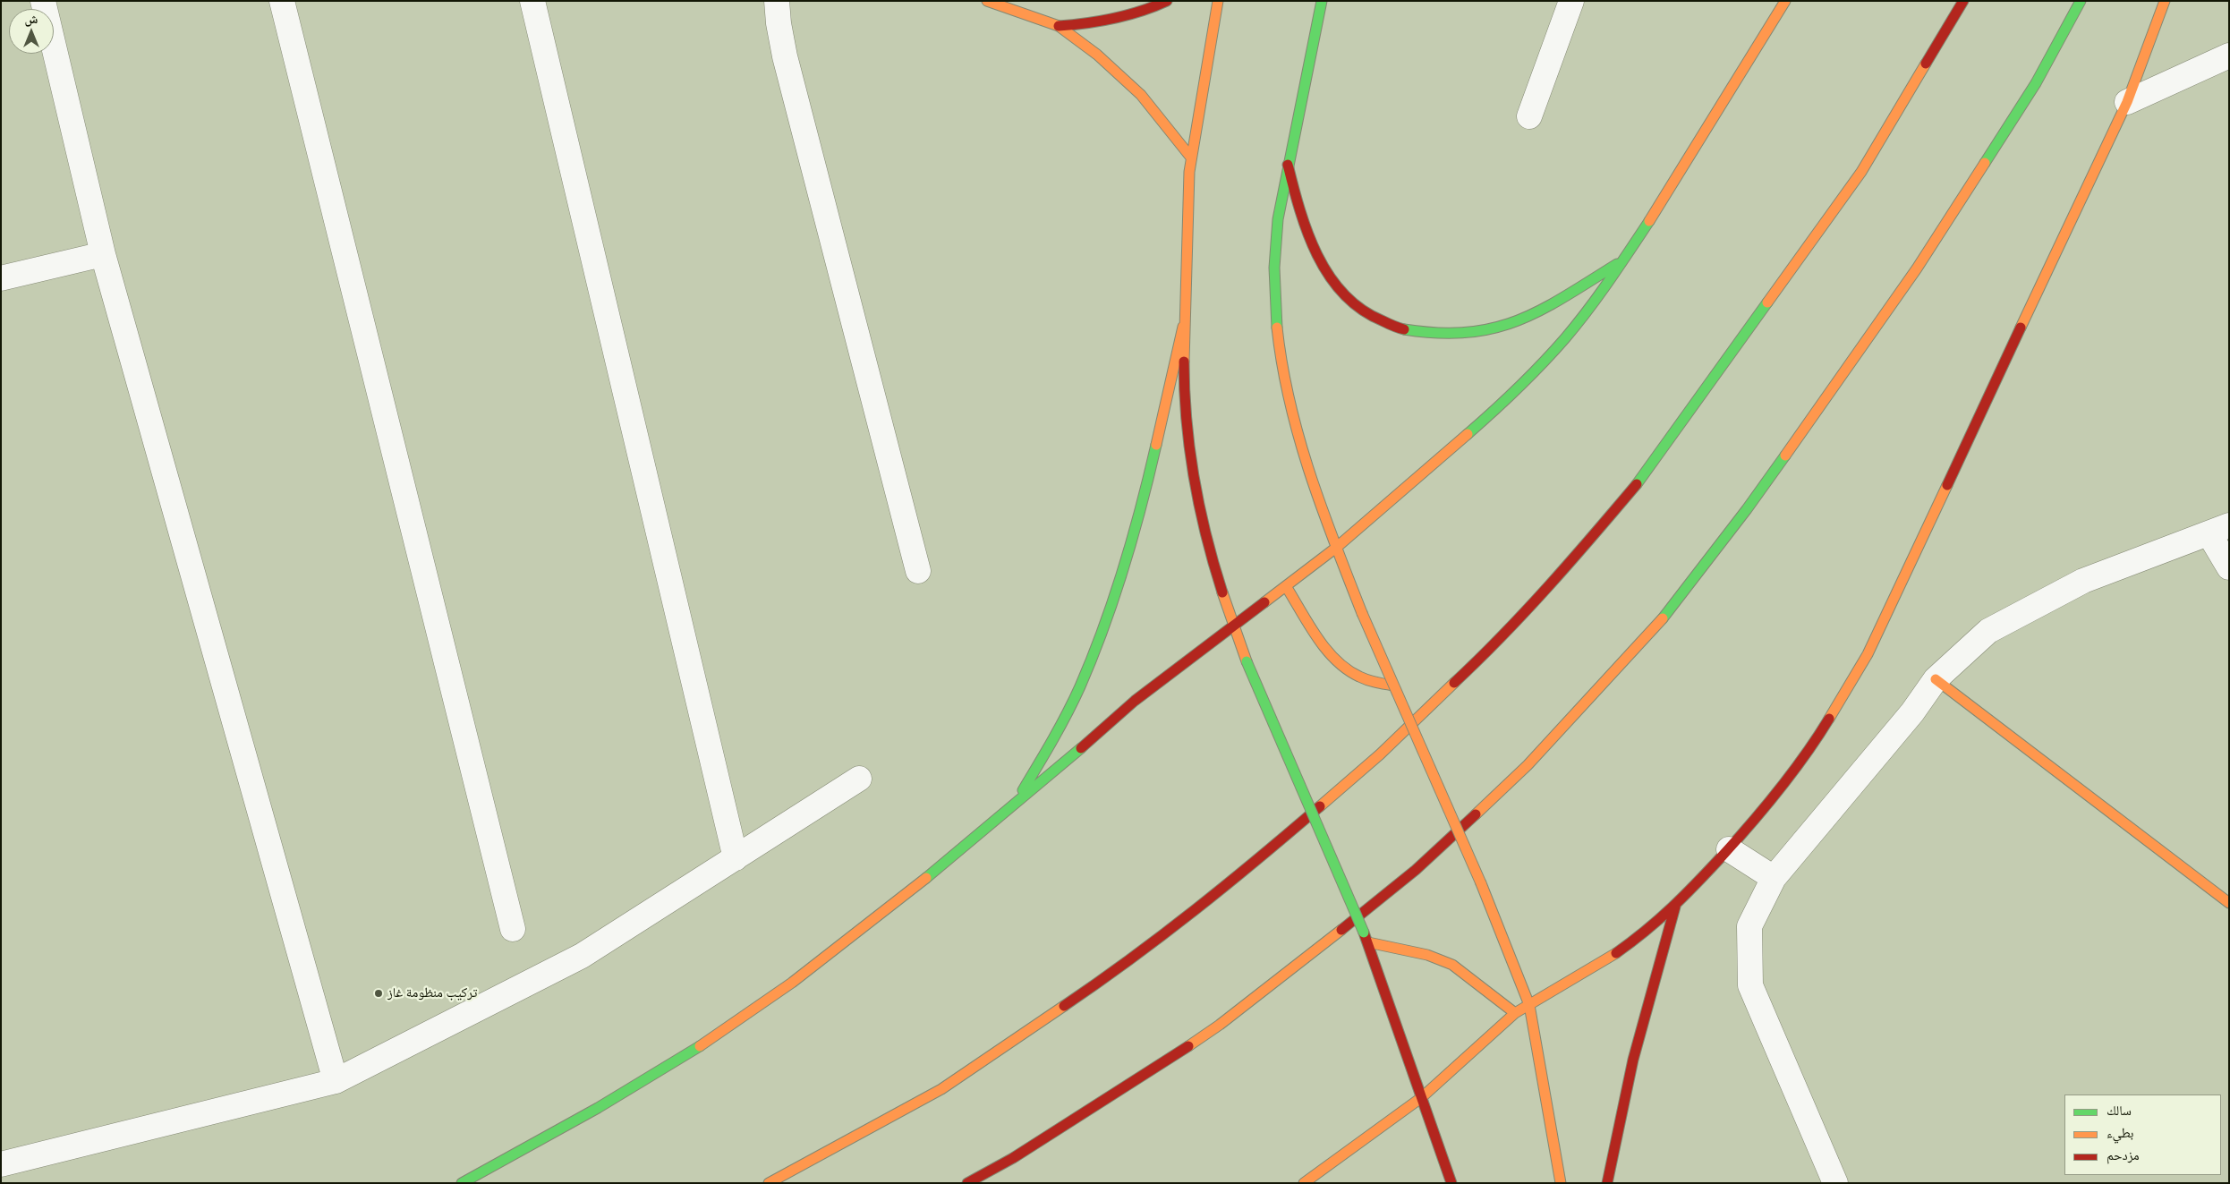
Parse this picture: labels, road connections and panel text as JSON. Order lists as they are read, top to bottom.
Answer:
{
  "places": ["تركيب منظومة غاز"],
  "legend": ["سالك", "بطيء", "مزدحم"],
  "north": "top"
}
